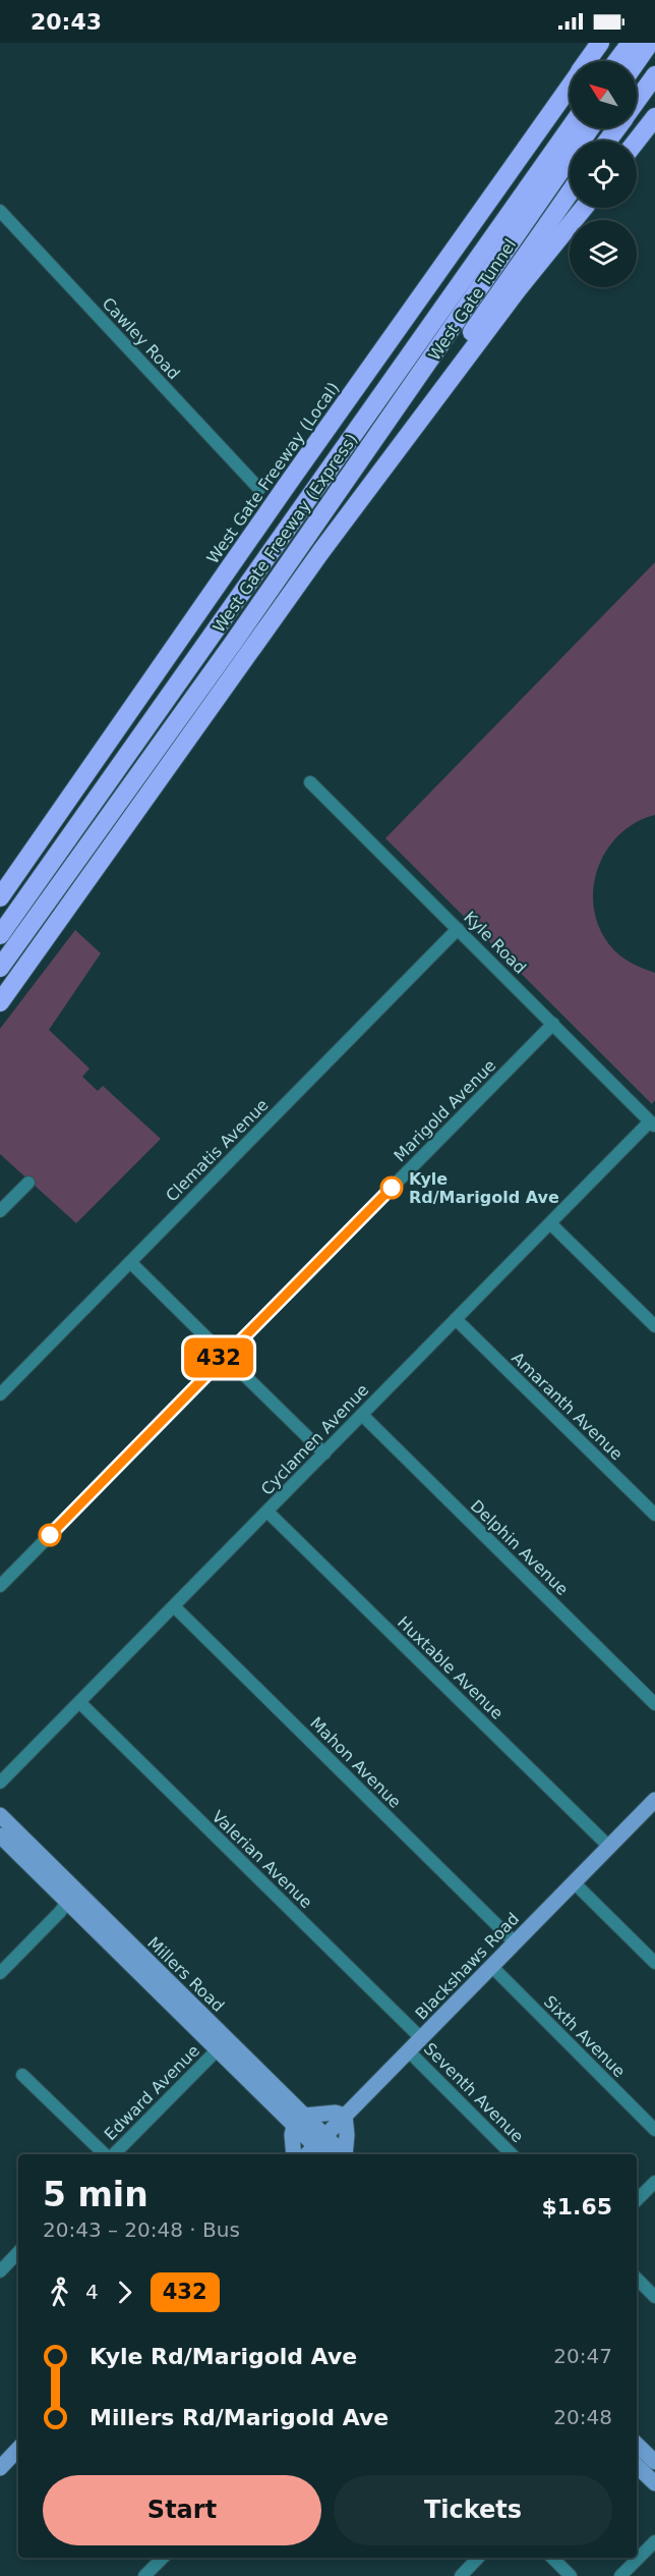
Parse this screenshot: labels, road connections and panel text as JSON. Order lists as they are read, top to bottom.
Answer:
{
  "streets": {
    "highway": ["West Gate Tunnel", "West Gate Freeway (Local)", "West Gate Freeway (Express)"],
    "main road": ["Blackshaws Road", "Millers Road"],
    "street": [
      "Cawley Road",
      "Kyle Road",
      "Marigold Avenue",
      "Clematis Avenue",
      "Amaranth Avenue",
      "Cyclamen Avenue",
      "Delphin Avenue",
      "Huxtable Avenue",
      "Mahon Avenue",
      "Valerian Avenue",
      "Sixth Avenue",
      "Edward Avenue",
      "Seventh Avenue"
    ]
  },
  "crossings": [
    ["Kyle Road", "Marigold Avenue"],
    ["Kyle Road", "Clematis Avenue"],
    ["Kyle Road", "Cyclamen Avenue"],
    ["Amaranth Avenue", "Cyclamen Avenue"],
    ["Cyclamen Avenue", "Delphin Avenue"],
    ["Cyclamen Avenue", "Huxtable Avenue"],
    ["Cyclamen Avenue", "Mahon Avenue"],
    ["Cyclamen Avenue", "Valerian Avenue"],
    ["Huxtable Avenue", "Blackshaws Road"],
    ["Mahon Avenue", "Blackshaws Road"],
    ["Valerian Avenue", "Blackshaws Road"],
    ["Blackshaws Road", "Millers Road"],
    ["Blackshaws Road", "Sixth Avenue"],
    ["Blackshaws Road", "Seventh Avenue"],
    ["Millers Road", "Edward Avenue"]
  ],
  "places": ["Kyle Rd/Marigold Ave"],
  "lines": ["bus line 432"],
  "north": "top left",
  "page": {
    "status": "20:43",
    "on_map": "432",
    "heading": ["5 min", "20:43 – 20:48 · Bus", "$1.65"],
    "legs": ["4", "432"],
    "list": [
      {
        "name": "Kyle Rd/Marigold Ave",
        "value": "20:47"
      },
      {
        "name": "Millers Rd/Marigold Ave",
        "value": "20:48"
      }
    ],
    "buttons": ["Start", "Tickets"]
  }
}
